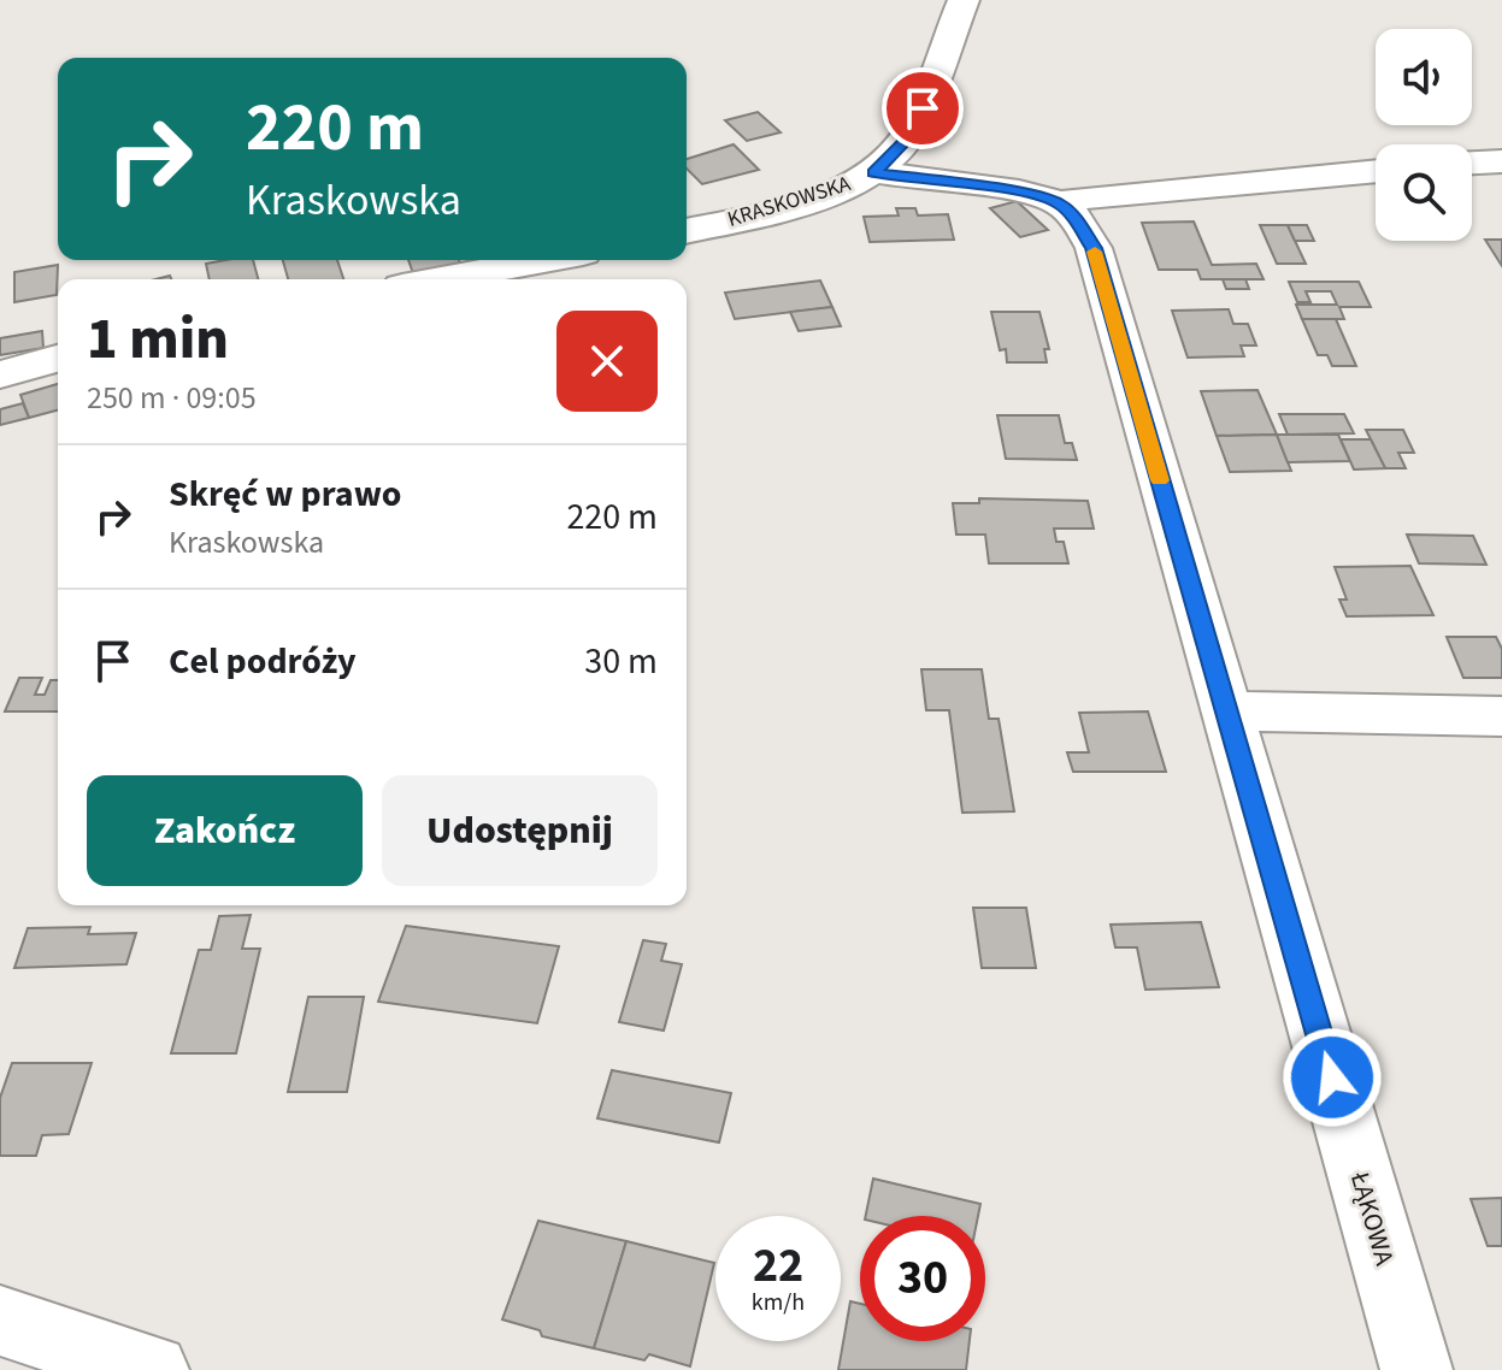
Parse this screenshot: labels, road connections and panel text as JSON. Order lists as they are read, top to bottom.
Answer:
{
  "streets": {
    "street": ["KRASKOWSKA", "ŁĄKOWA"]
  },
  "page": {
    "turn": ["220 m", "Kraskowska"],
    "heading": ["1 min", "250 m · 09:05"],
    "list": [
      {
        "name": "Skręć w prawo",
        "note": "Kraskowska",
        "value": "220 m"
      },
      {
        "name": "Cel podróży",
        "value": "30 m"
      }
    ],
    "buttons": ["Zakończ", "Udostępnij"],
    "speed": "22 km/h",
    "limit": "30"
  }
}
